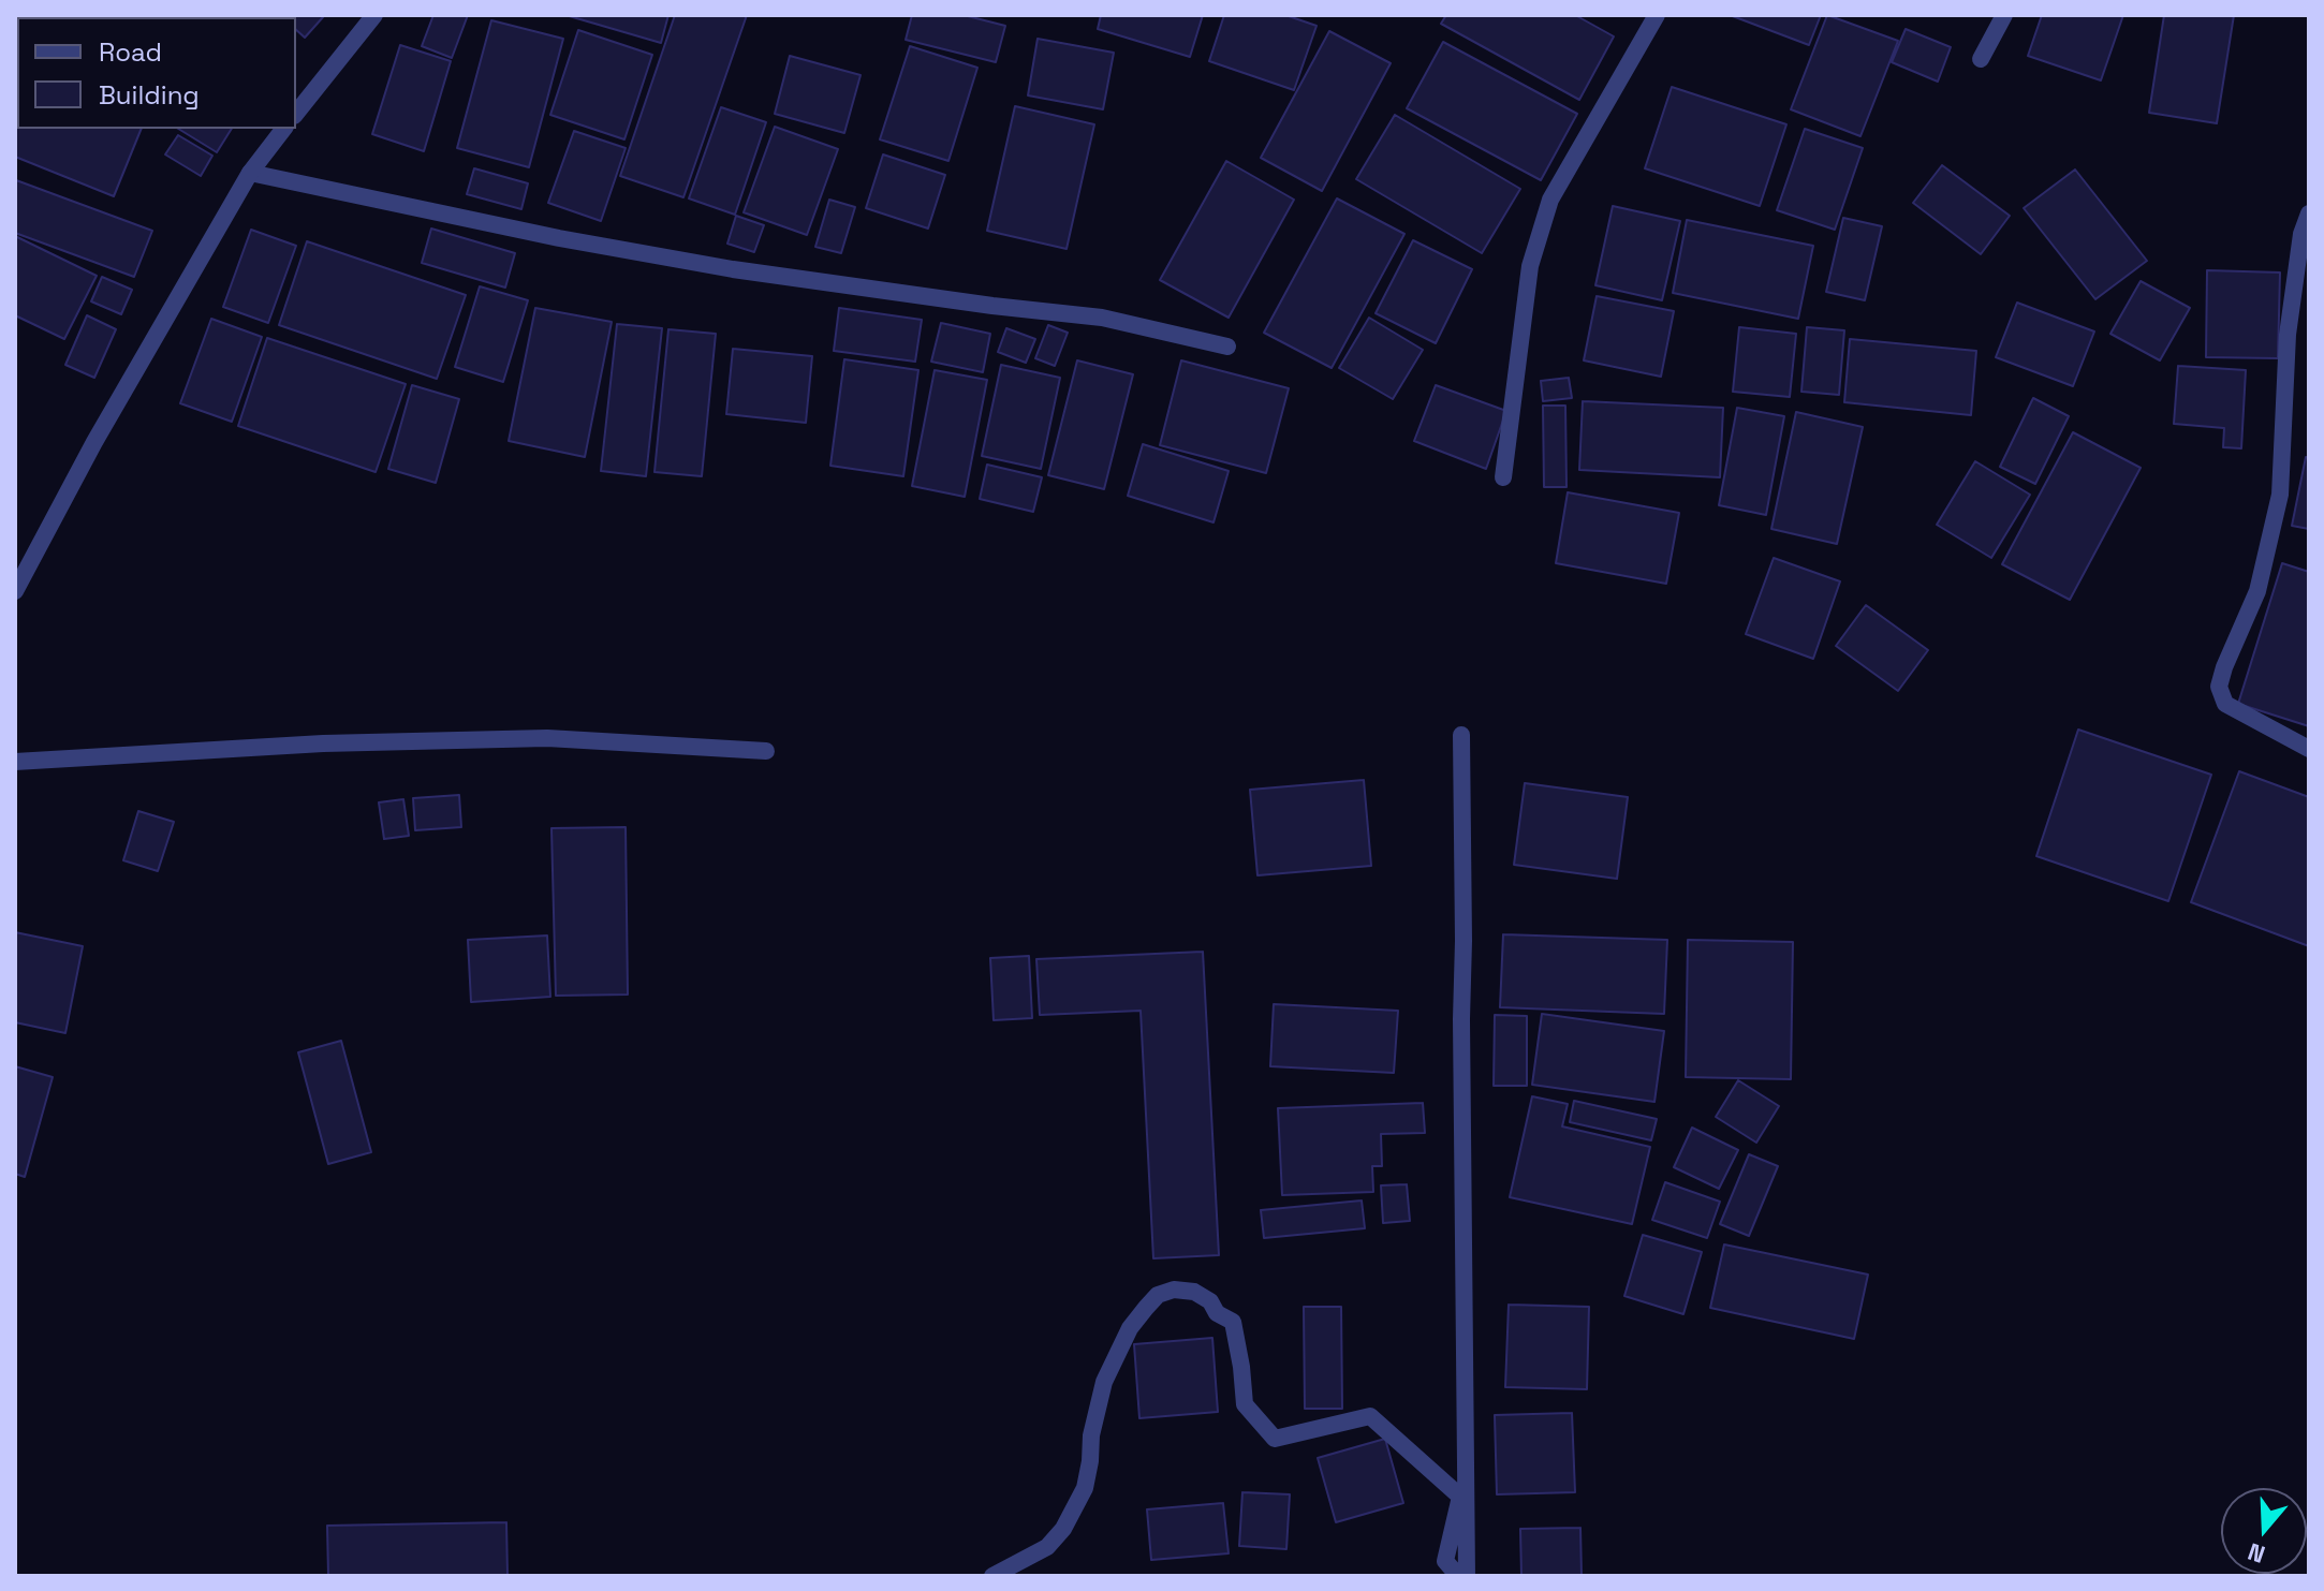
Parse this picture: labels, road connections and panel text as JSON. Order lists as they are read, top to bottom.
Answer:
{
  "legend": ["Road", "Building"],
  "north": "bottom"
}
